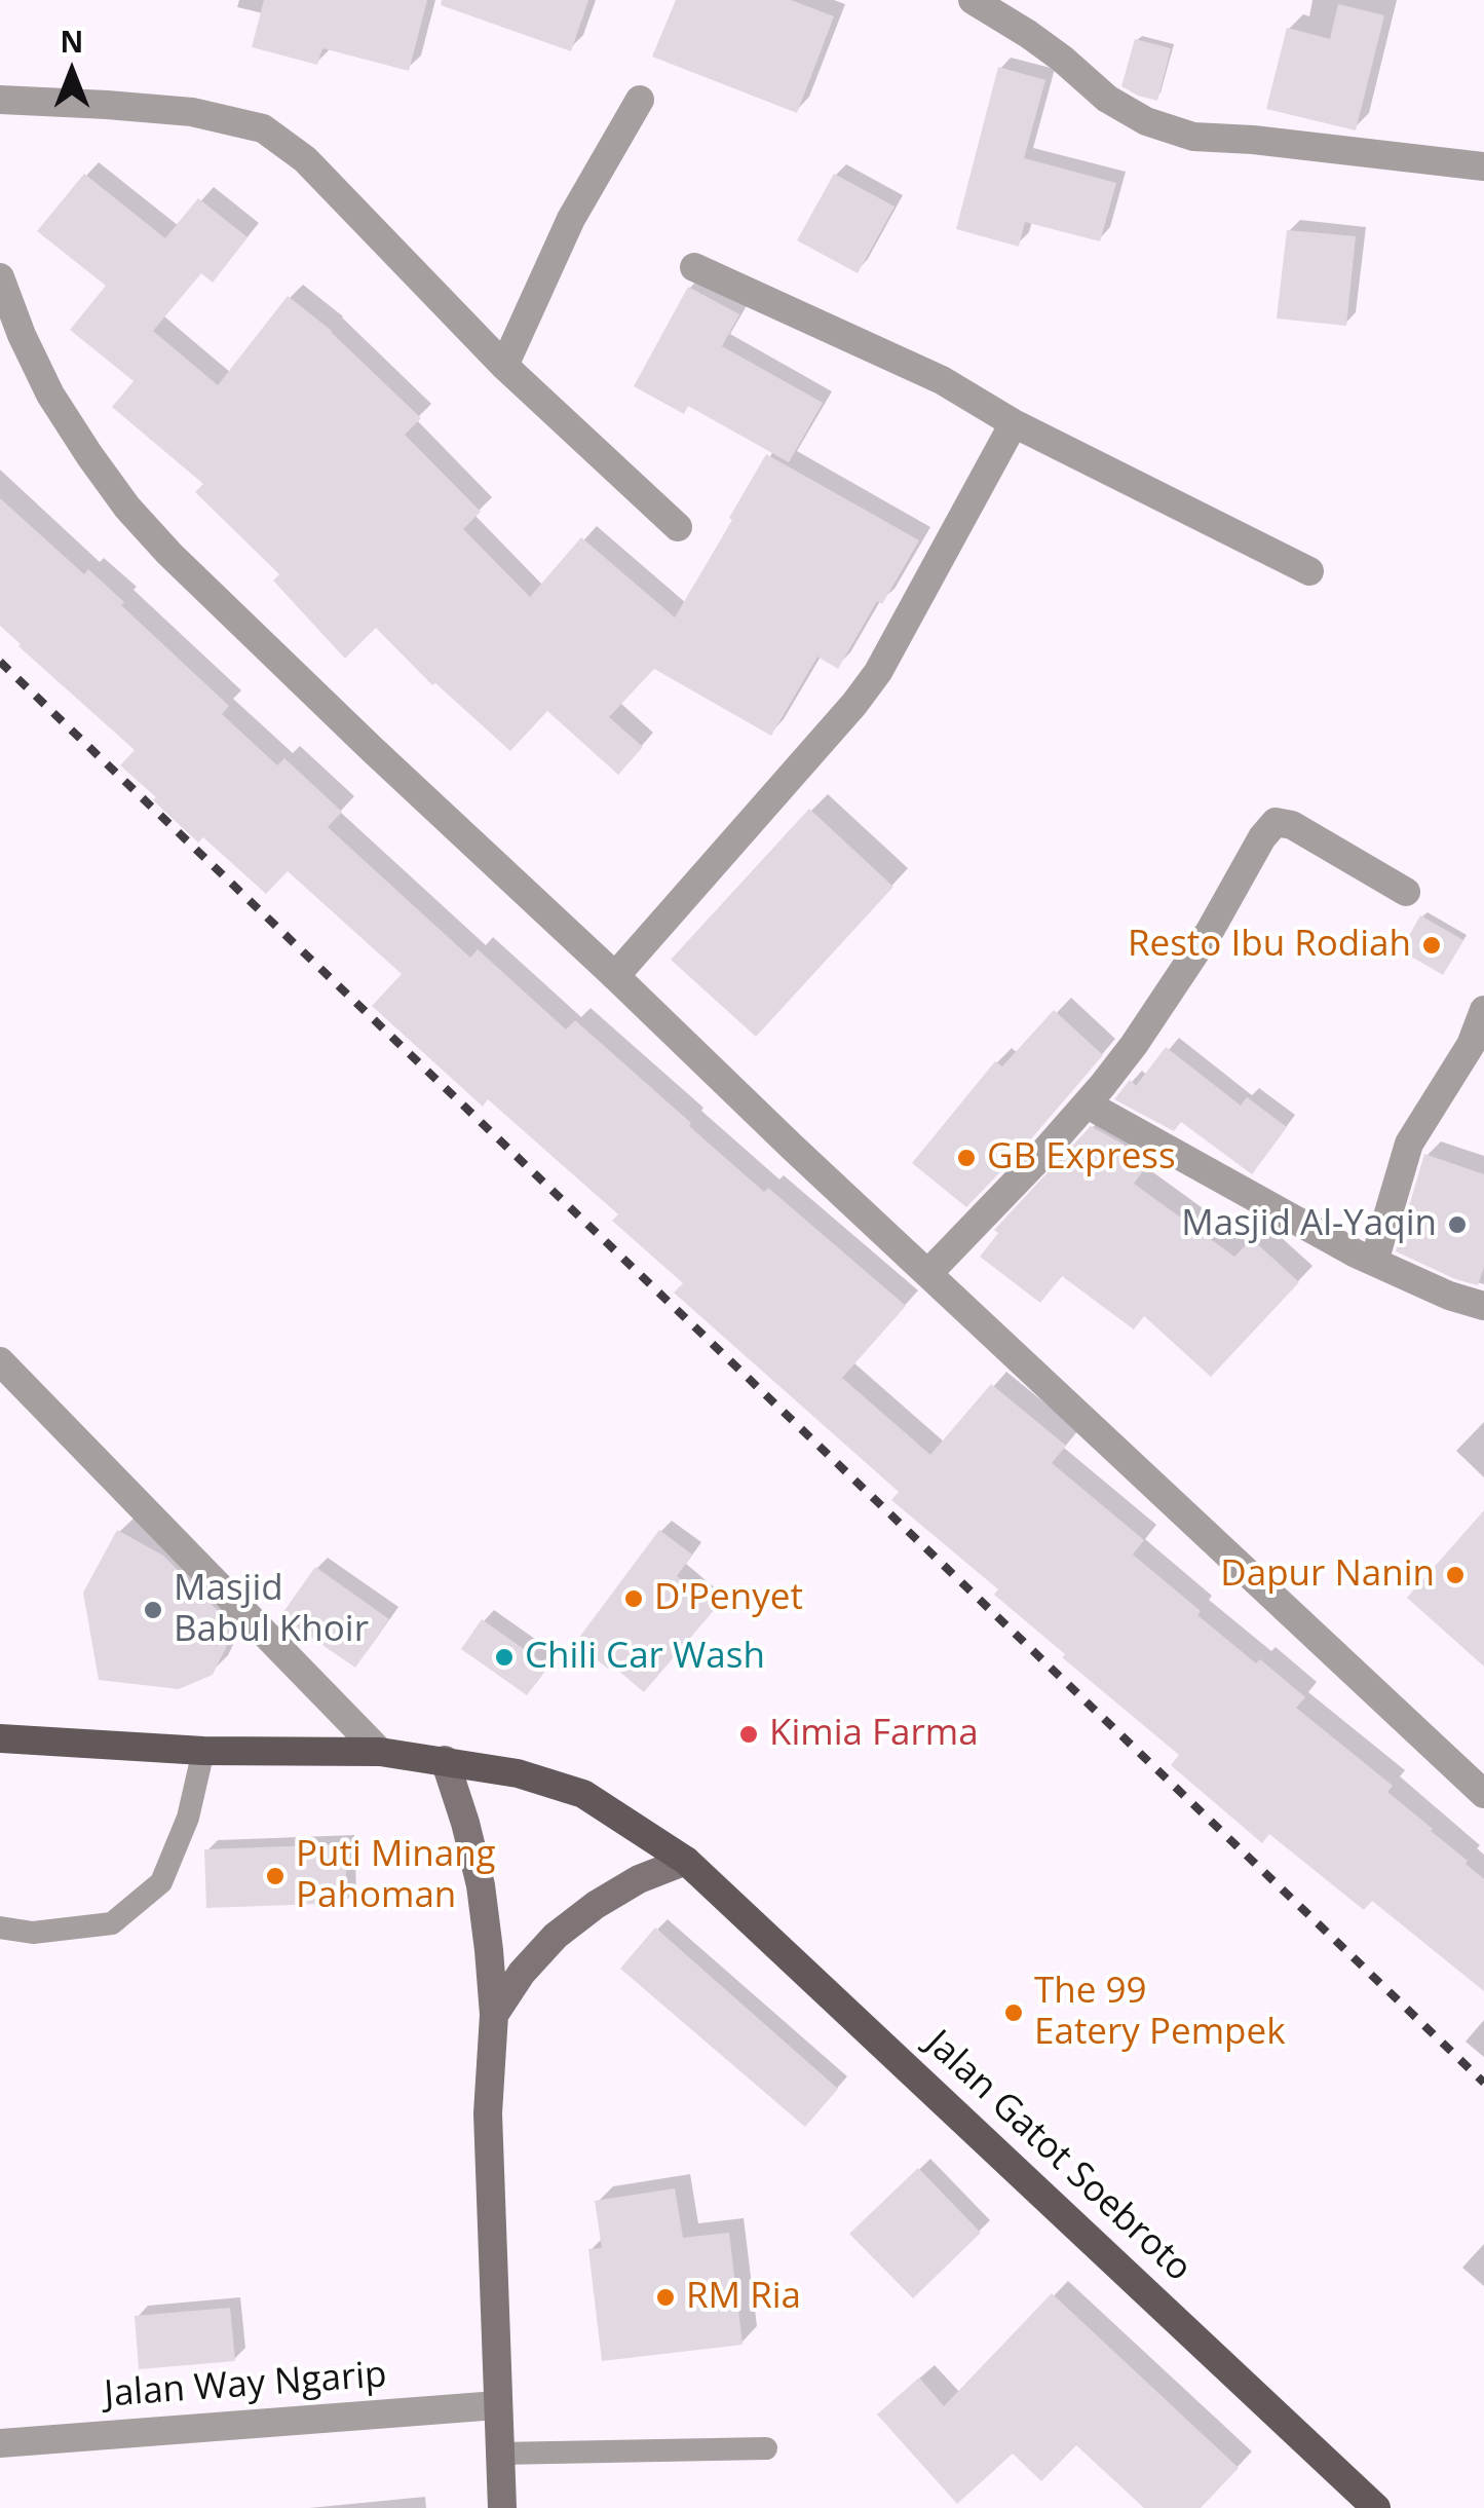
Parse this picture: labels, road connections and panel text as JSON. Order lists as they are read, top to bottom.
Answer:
{
  "streets": {
    "main road": ["Jalan Gatot Soebroto"],
    "street": ["Jalan Way Ngarip"]
  },
  "places": [
    "Resto Ibu Rodiah",
    "GB Express",
    "Masjid Al-Yaqin",
    "Dapur Nanin",
    "D'Penyet",
    "Masjid Babul Khoir",
    "Chili Car Wash",
    "Kimia Farma",
    "Puti Minang Pahoman",
    "The 99 Eatery Pempek",
    "RM Ria"
  ],
  "north": "top"
}
